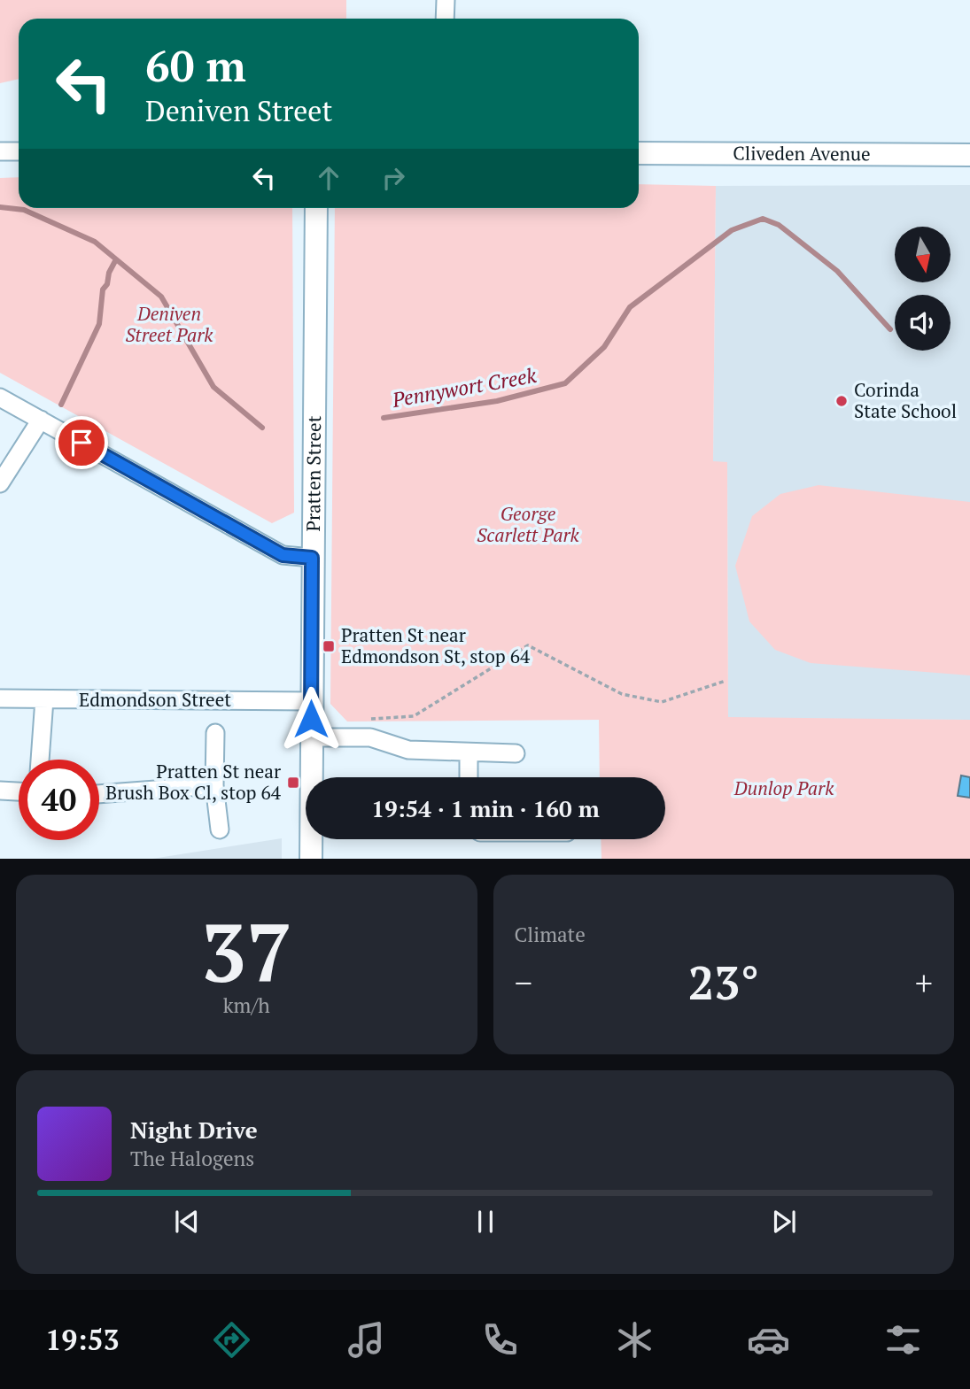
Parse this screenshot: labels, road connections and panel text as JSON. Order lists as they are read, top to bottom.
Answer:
{
  "streets": {
    "street": ["Cliveden Avenue", "Pratten Street", "Edmondson Street"]
  },
  "crossings": [
    ["Pratten Street", "Edmondson Street"]
  ],
  "water": ["Pennywort Creek"],
  "parks": ["Deniven Street Park", "George Scarlett Park", "Dunlop Park"],
  "places": {
    "other": ["Corinda State School"],
    "transit": ["Pratten St near Edmondson St, stop 64", "Pratten St near Brush Box Cl, stop 64"]
  },
  "north": "bottom",
  "page": {
    "turn": ["60 m", "Deniven Street"],
    "limit": "40",
    "trip": "19:54 · 1 min · 160 m",
    "tile": [
      ["37", "km/h"],
      "Climate"
    ],
    "heat": ["−", "23°", "+"],
    "song": ["Night Drive", "The Halogens"],
    "tabs": "19:53"
  }
}
